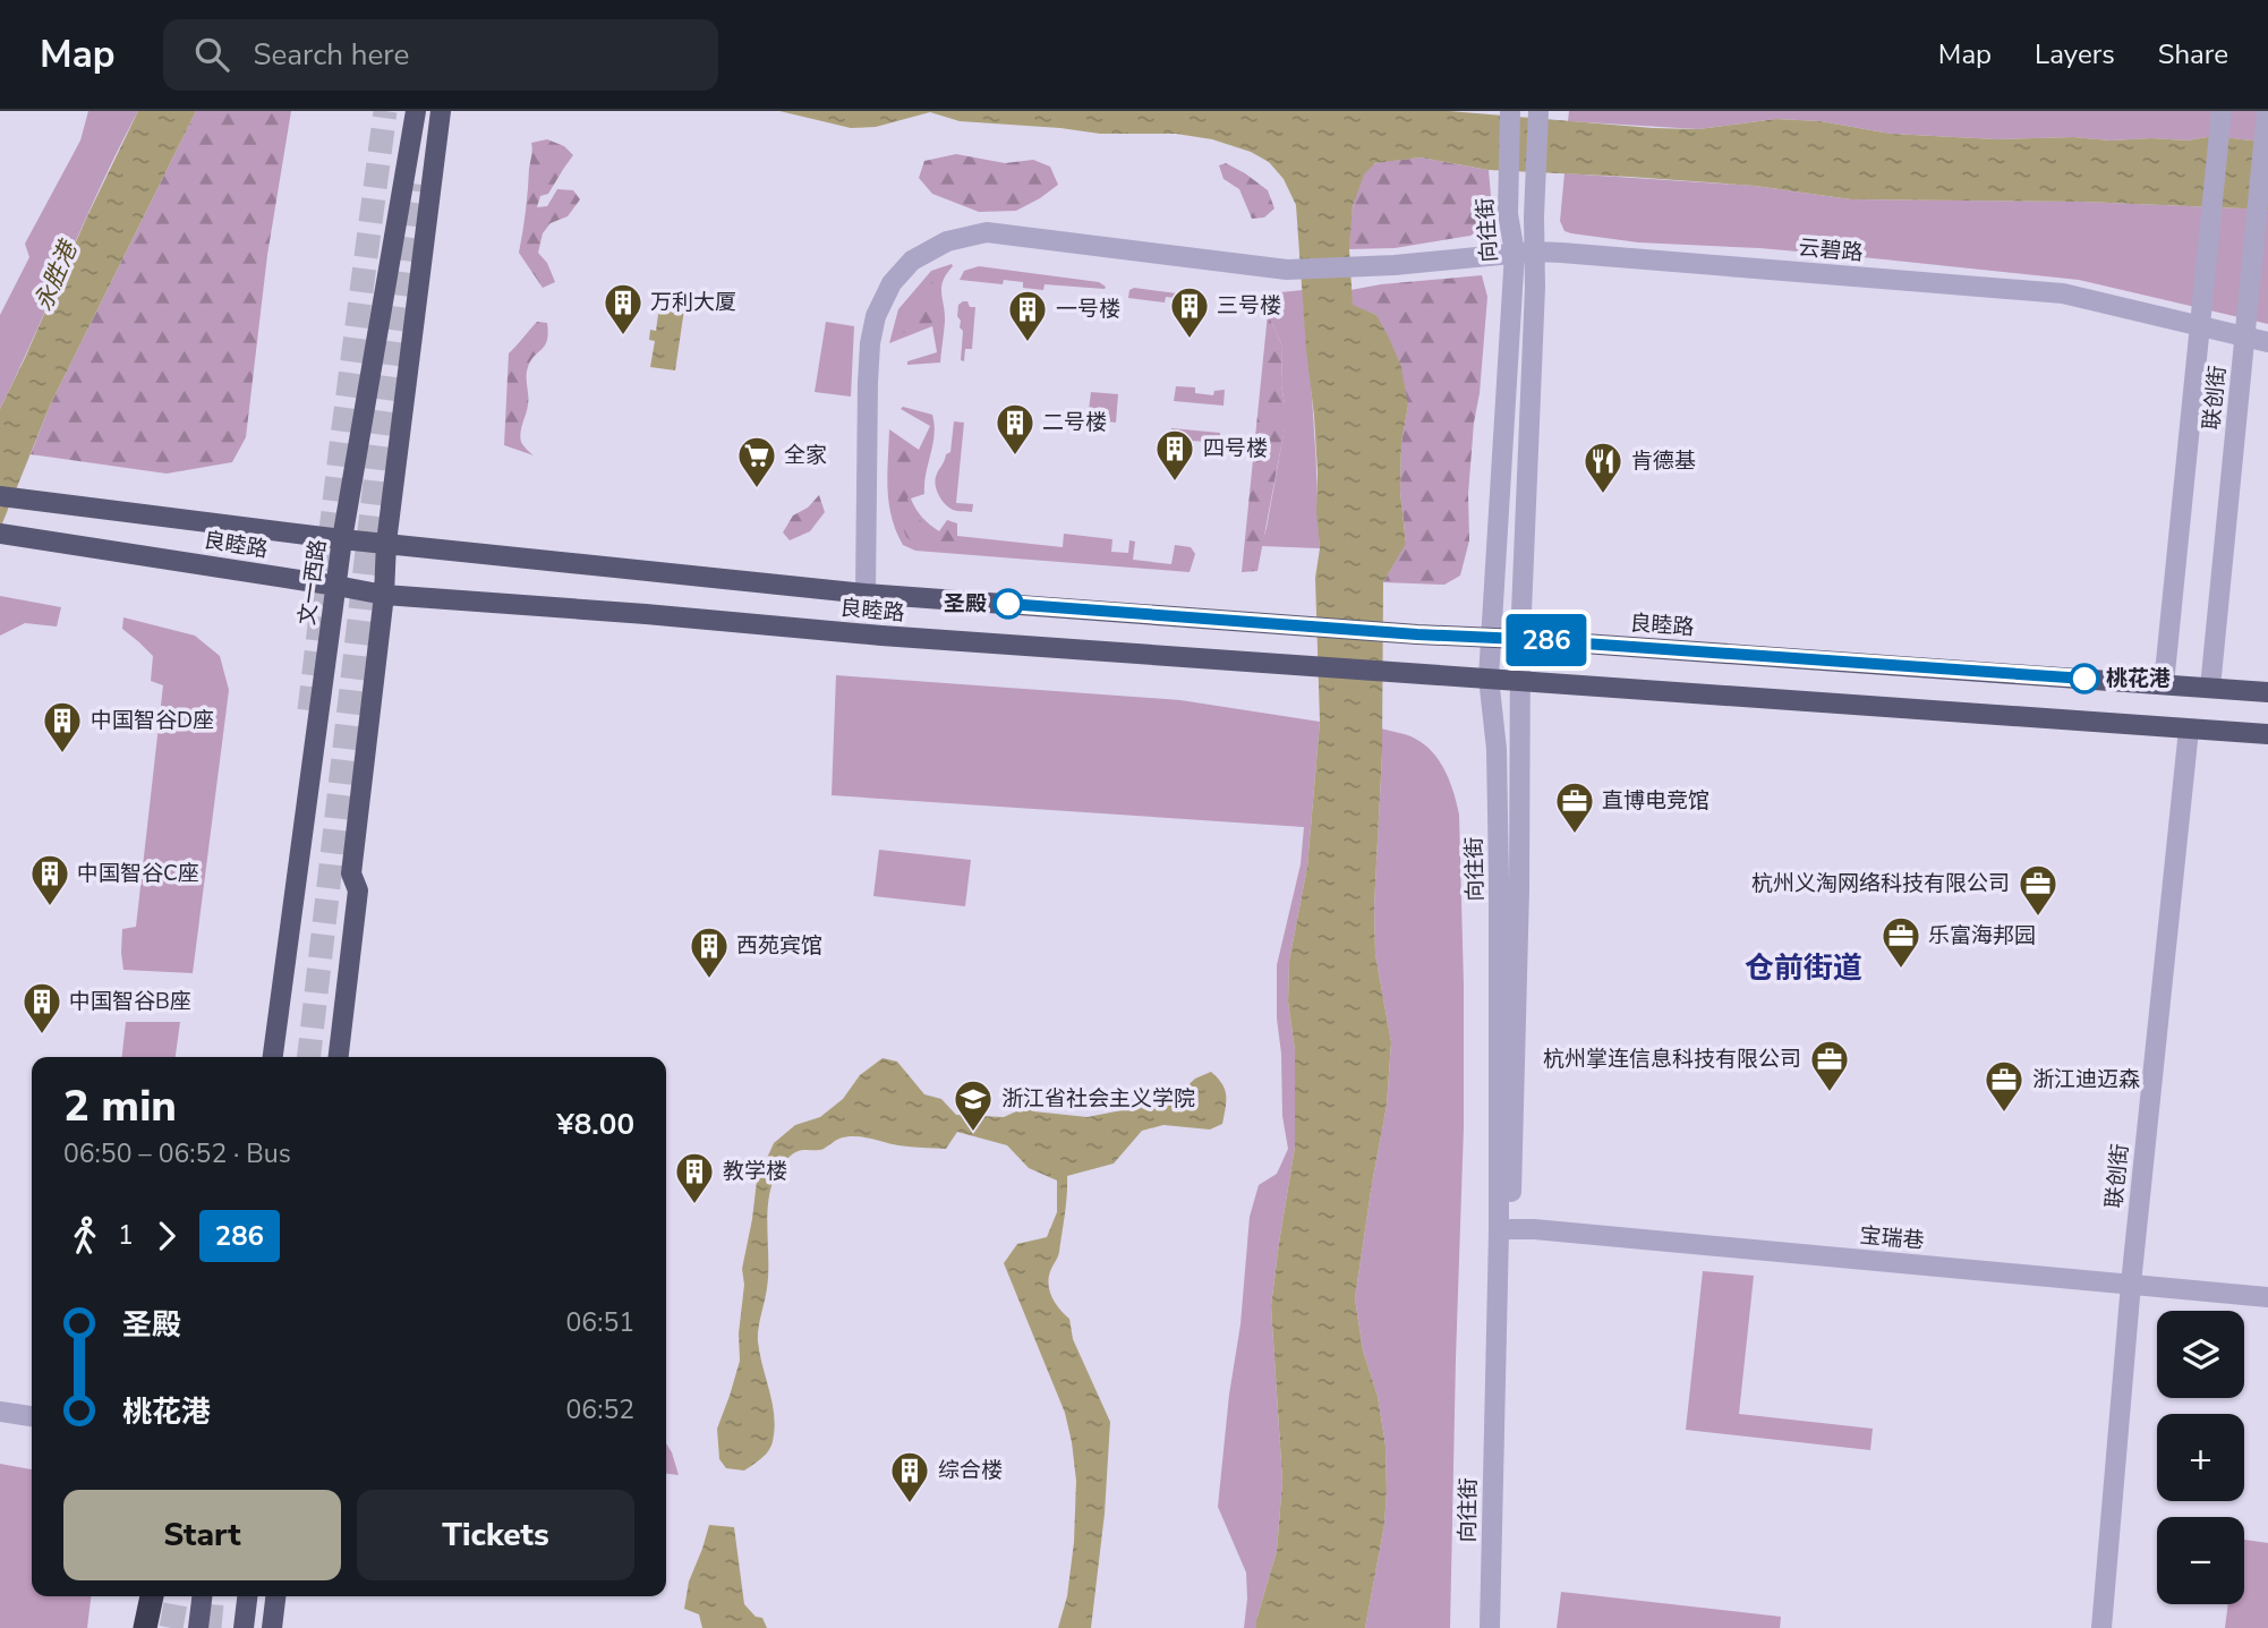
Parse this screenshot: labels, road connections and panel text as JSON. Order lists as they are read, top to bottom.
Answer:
{
  "streets": {
    "main road": ["良睦路", "文一西路"],
    "street": [
      "向往街",
      "云碧路",
      "联创街",
      "宝瑞巷"
    ]
  },
  "crossings": [
    ["向往街", "云碧路"],
    ["向往街", "良睦路"],
    ["向往街", "宝瑞巷"],
    ["云碧路", "联创街"],
    ["云碧路", "良睦路"],
    ["联创街", "良睦路"],
    ["联创街", "宝瑞巷"],
    ["良睦路", "文一西路"]
  ],
  "districts": ["仓前街道"],
  "water": ["永胜港"],
  "places": {
    "building": [
      "万利大厦",
      "三号楼",
      "一号楼",
      "二号楼",
      "四号楼",
      "中国智谷D座",
      "中国智谷C座",
      "西苑宾馆",
      "中国智谷B座",
      "教学楼",
      "综合楼"
    ],
    "supermarket": ["全家"],
    "restaurant": ["肯德基"],
    "other": ["圣殿", "桃花港"],
    "office": [
      "直博电竞馆",
      "杭州义淘网络科技有限公司",
      "乐富海邦园",
      "杭州掌连信息科技有限公司",
      "浙江迪迈森"
    ],
    "school or university": ["浙江省社会主义学院"]
  },
  "lines": ["bus line 286"],
  "page": {
    "header": "Map",
    "search": "Search here",
    "nav": ["Map", "Layers", "Share"],
    "on_map": "286",
    "heading": ["2 min", "06:50 – 06:52 · Bus", "¥8.00"],
    "legs": ["1", "286"],
    "list": [
      {
        "name": "圣殿",
        "value": "06:51"
      },
      {
        "name": "桃花港",
        "value": "06:52"
      }
    ],
    "map_buttons": ["+", "−"],
    "buttons": ["Start", "Tickets"]
  }
}
